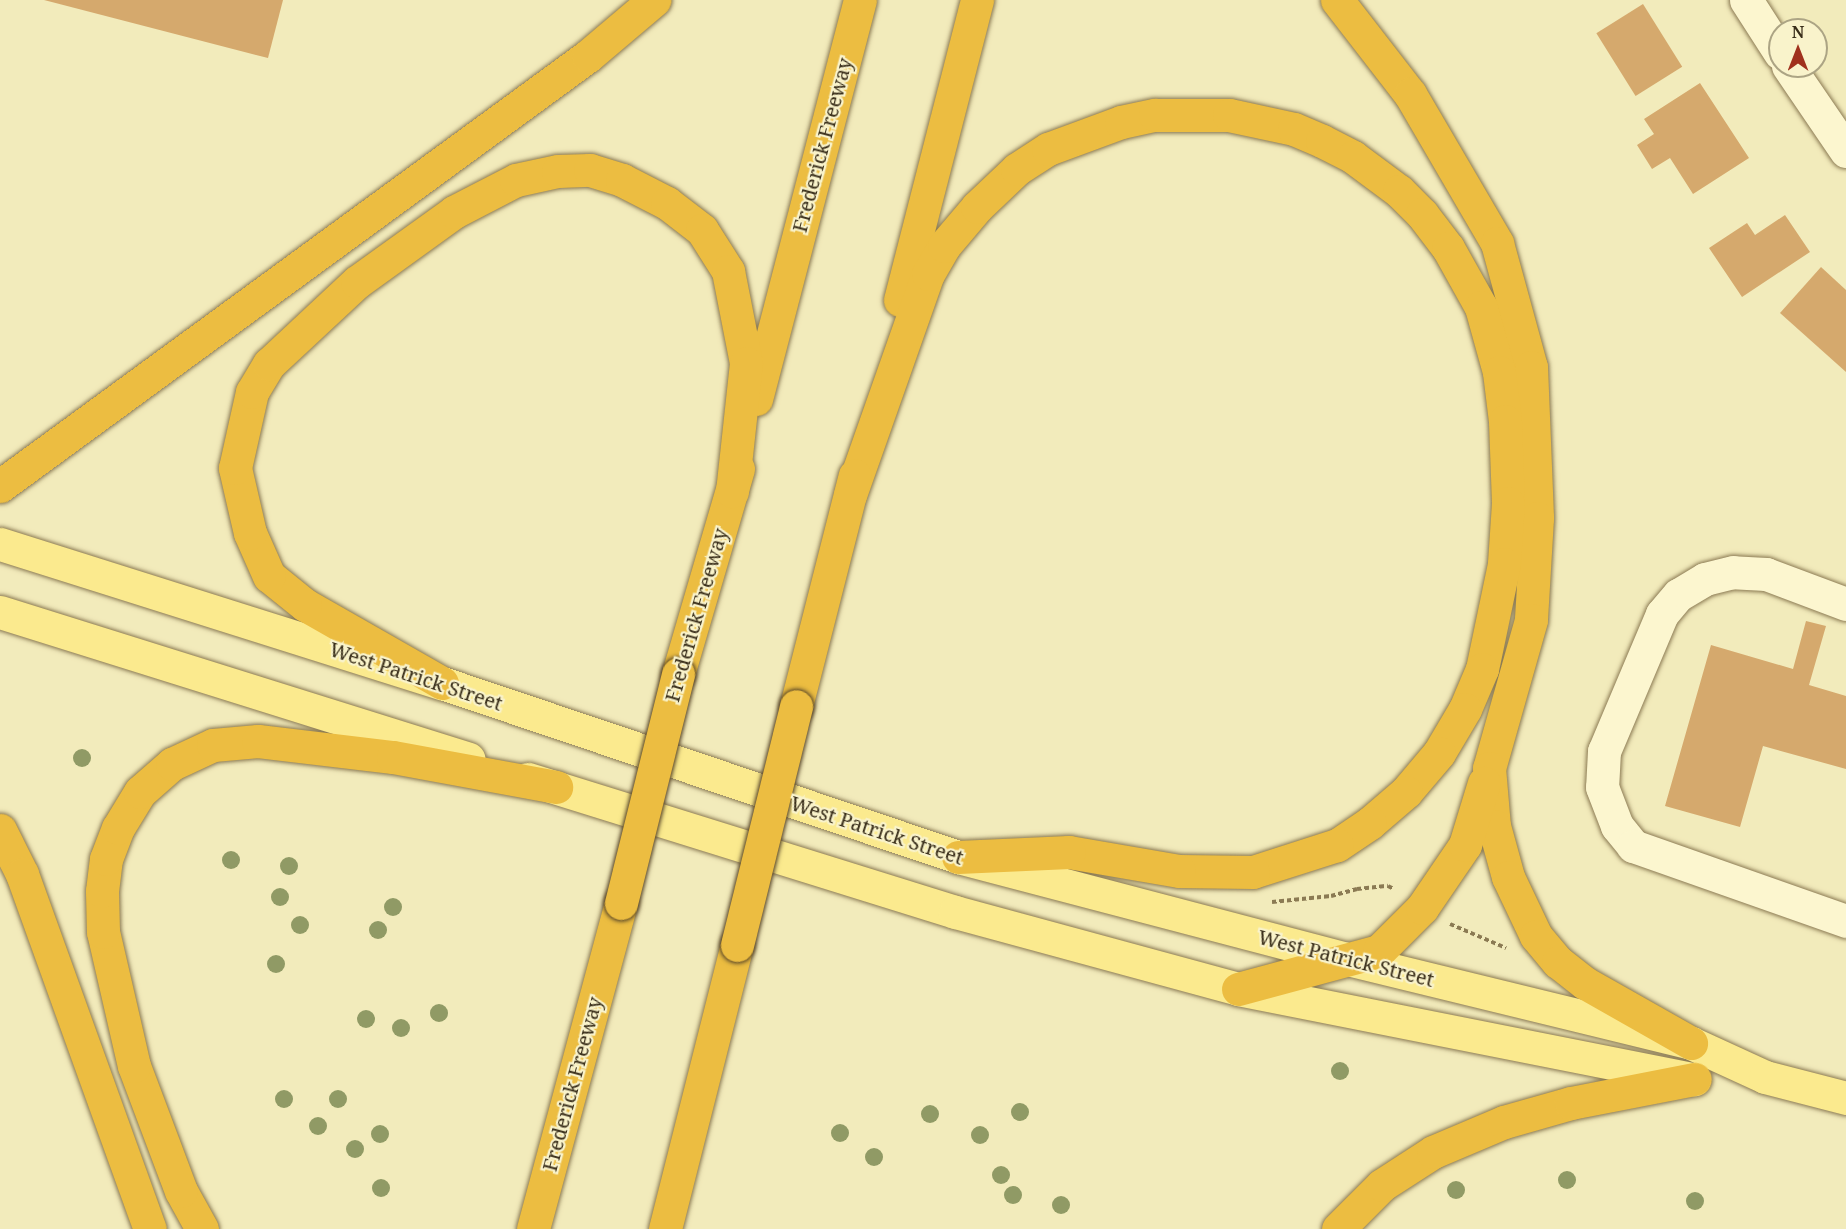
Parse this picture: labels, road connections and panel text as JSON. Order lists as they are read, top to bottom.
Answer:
{
  "streets": {
    "highway": ["Frederick Freeway"],
    "main road": ["West Patrick Street"]
  },
  "north": "top"
}
